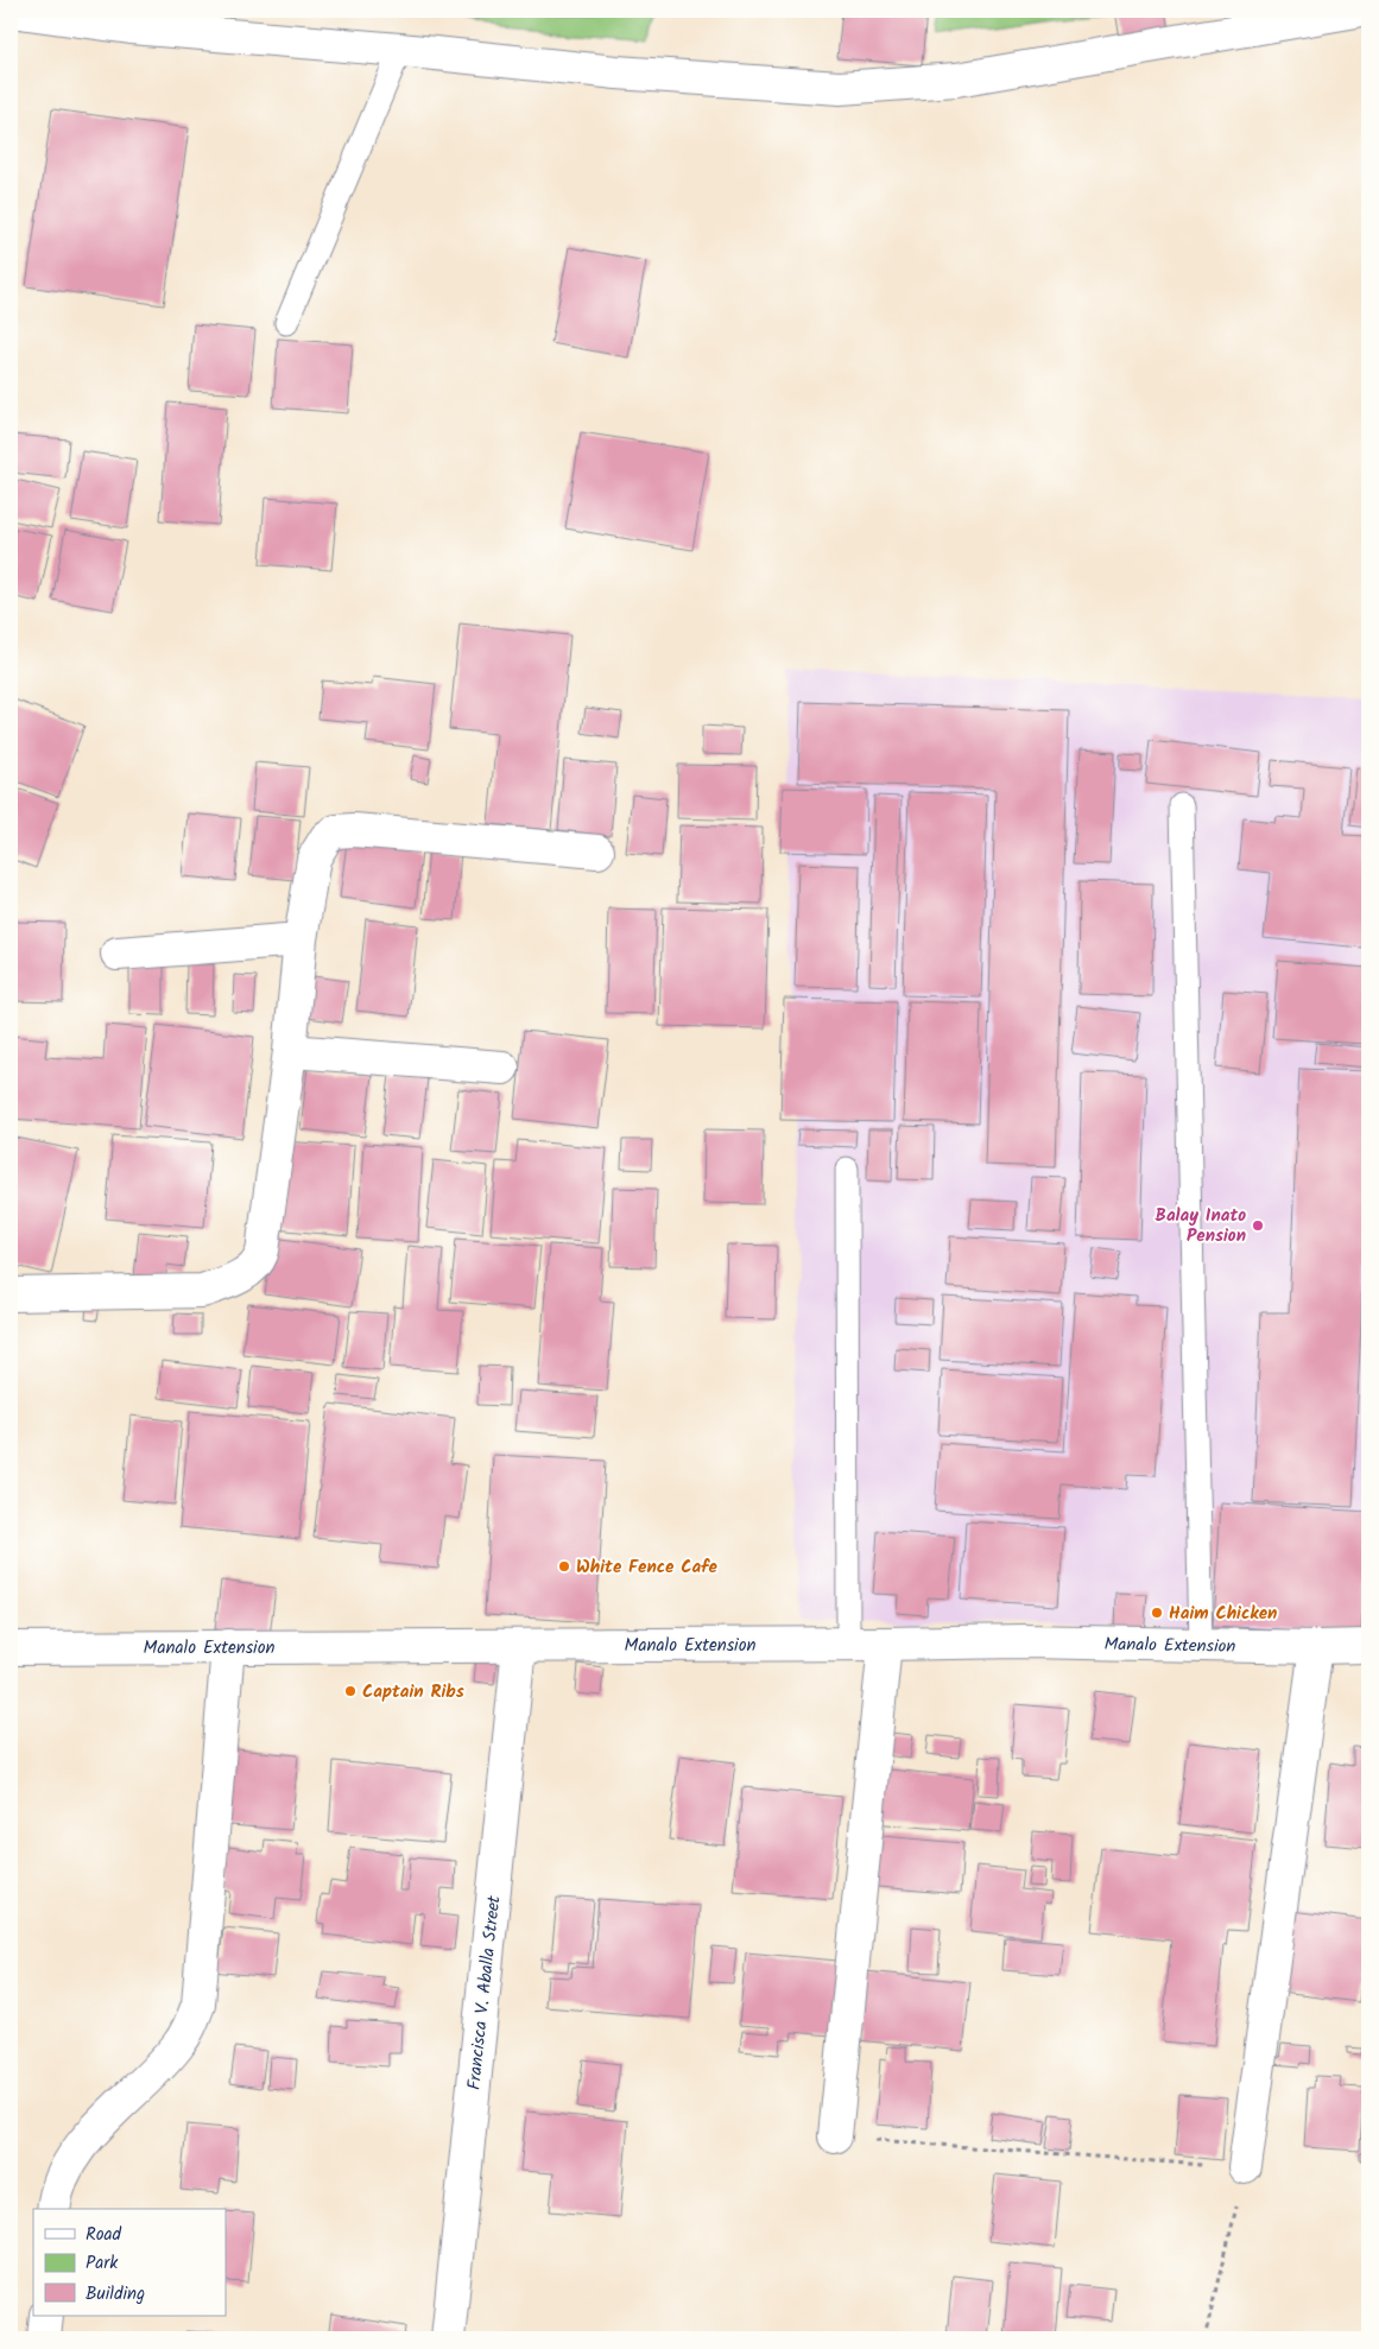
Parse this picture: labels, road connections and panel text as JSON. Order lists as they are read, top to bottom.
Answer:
{
  "streets": {
    "street": ["Manalo Extension", "Francisca V. Aballa Street"]
  },
  "crossings": [
    ["Manalo Extension", "Francisca V. Aballa Street"]
  ],
  "places": [
    "Balay Inato Pension",
    "White Fence Cafe",
    "Haim Chicken",
    "Captain Ribs"
  ],
  "legend": ["Road", "Park", "Building"]
}
